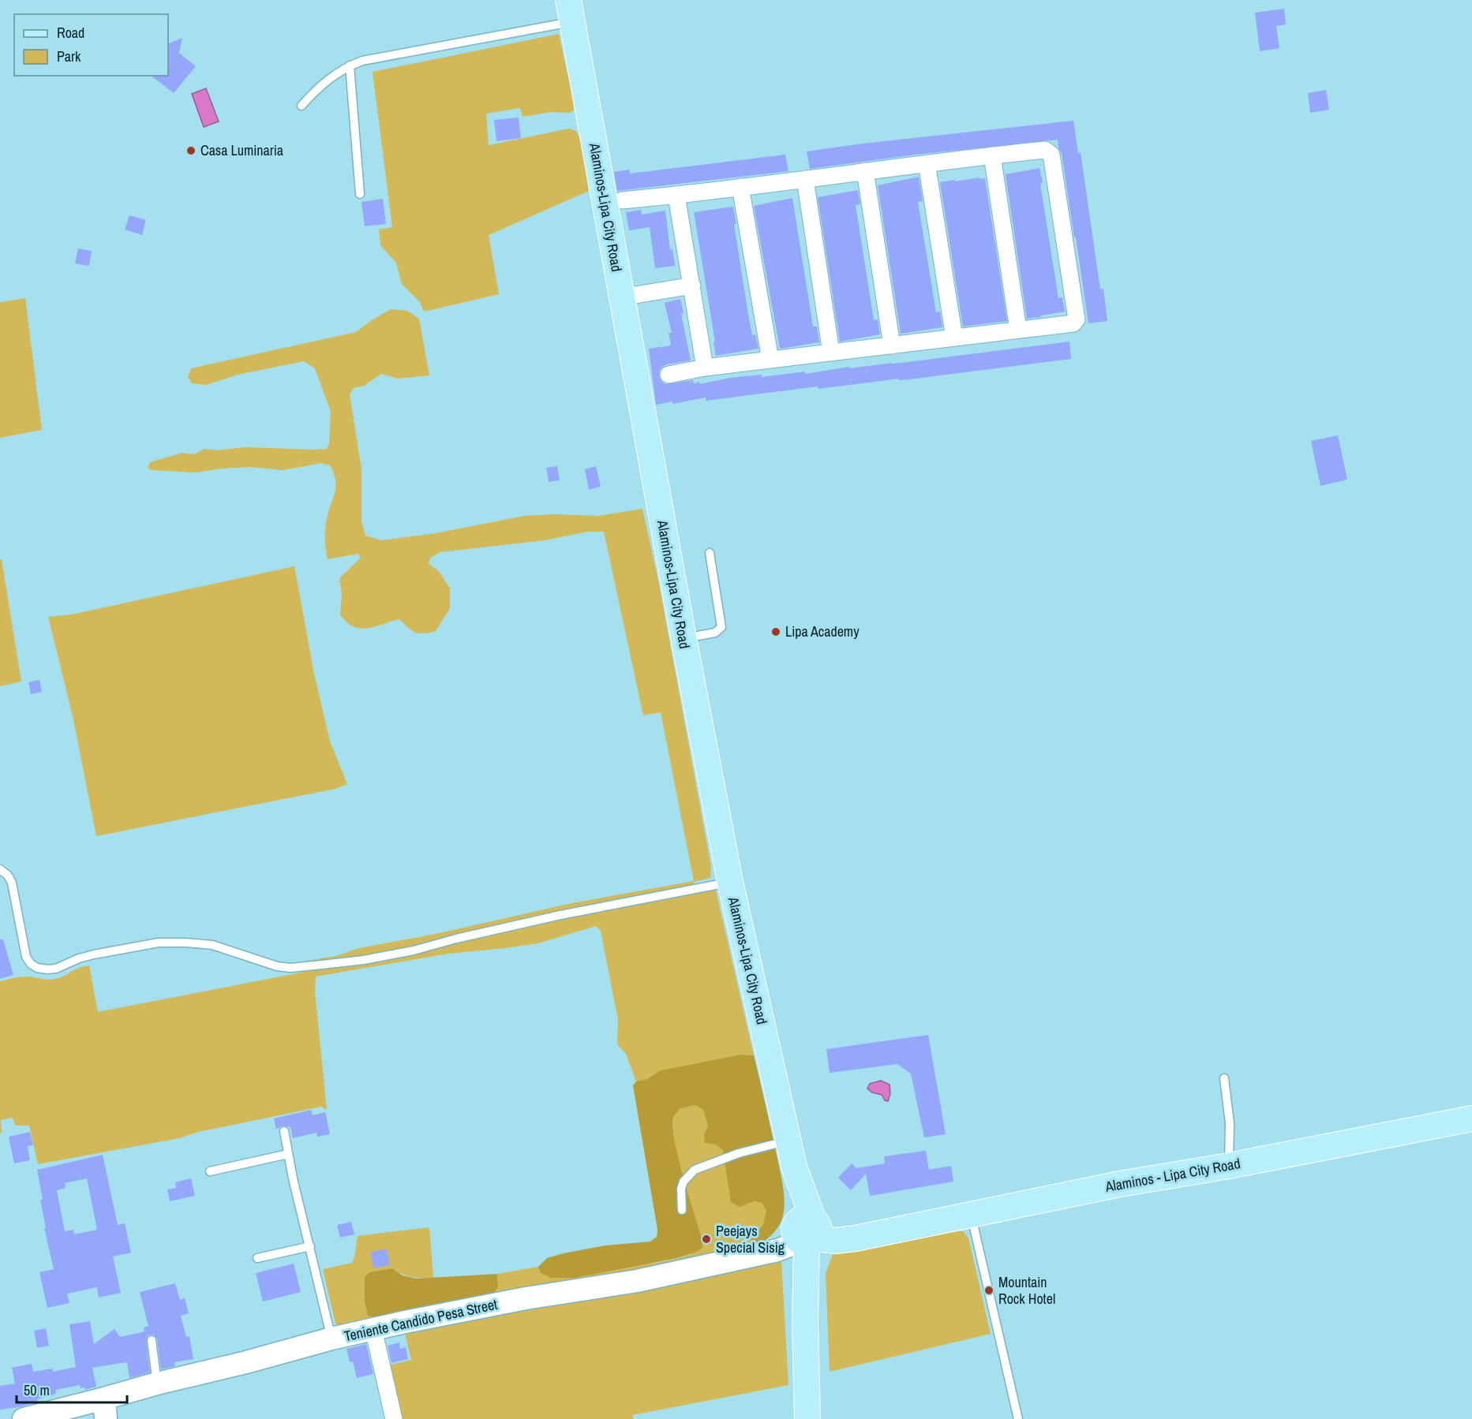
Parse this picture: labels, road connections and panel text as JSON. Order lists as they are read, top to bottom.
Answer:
{
  "streets": {
    "main road": ["Alaminos-Lipa City Road", "Alaminos - Lipa City Road"],
    "street": ["Teniente Candido Pesa Street"]
  },
  "crossings": [
    ["Alaminos-Lipa City Road", "Alaminos - Lipa City Road"],
    ["Alaminos-Lipa City Road", "Teniente Candido Pesa Street"],
    ["Alaminos - Lipa City Road", "Teniente Candido Pesa Street"]
  ],
  "places": [
    "Casa Luminaria",
    "Lipa Academy",
    "Peejays Special Sisig",
    "Mountain Rock Hotel"
  ],
  "legend": ["Road", "Park"],
  "scale_bar": "50 m"
}
